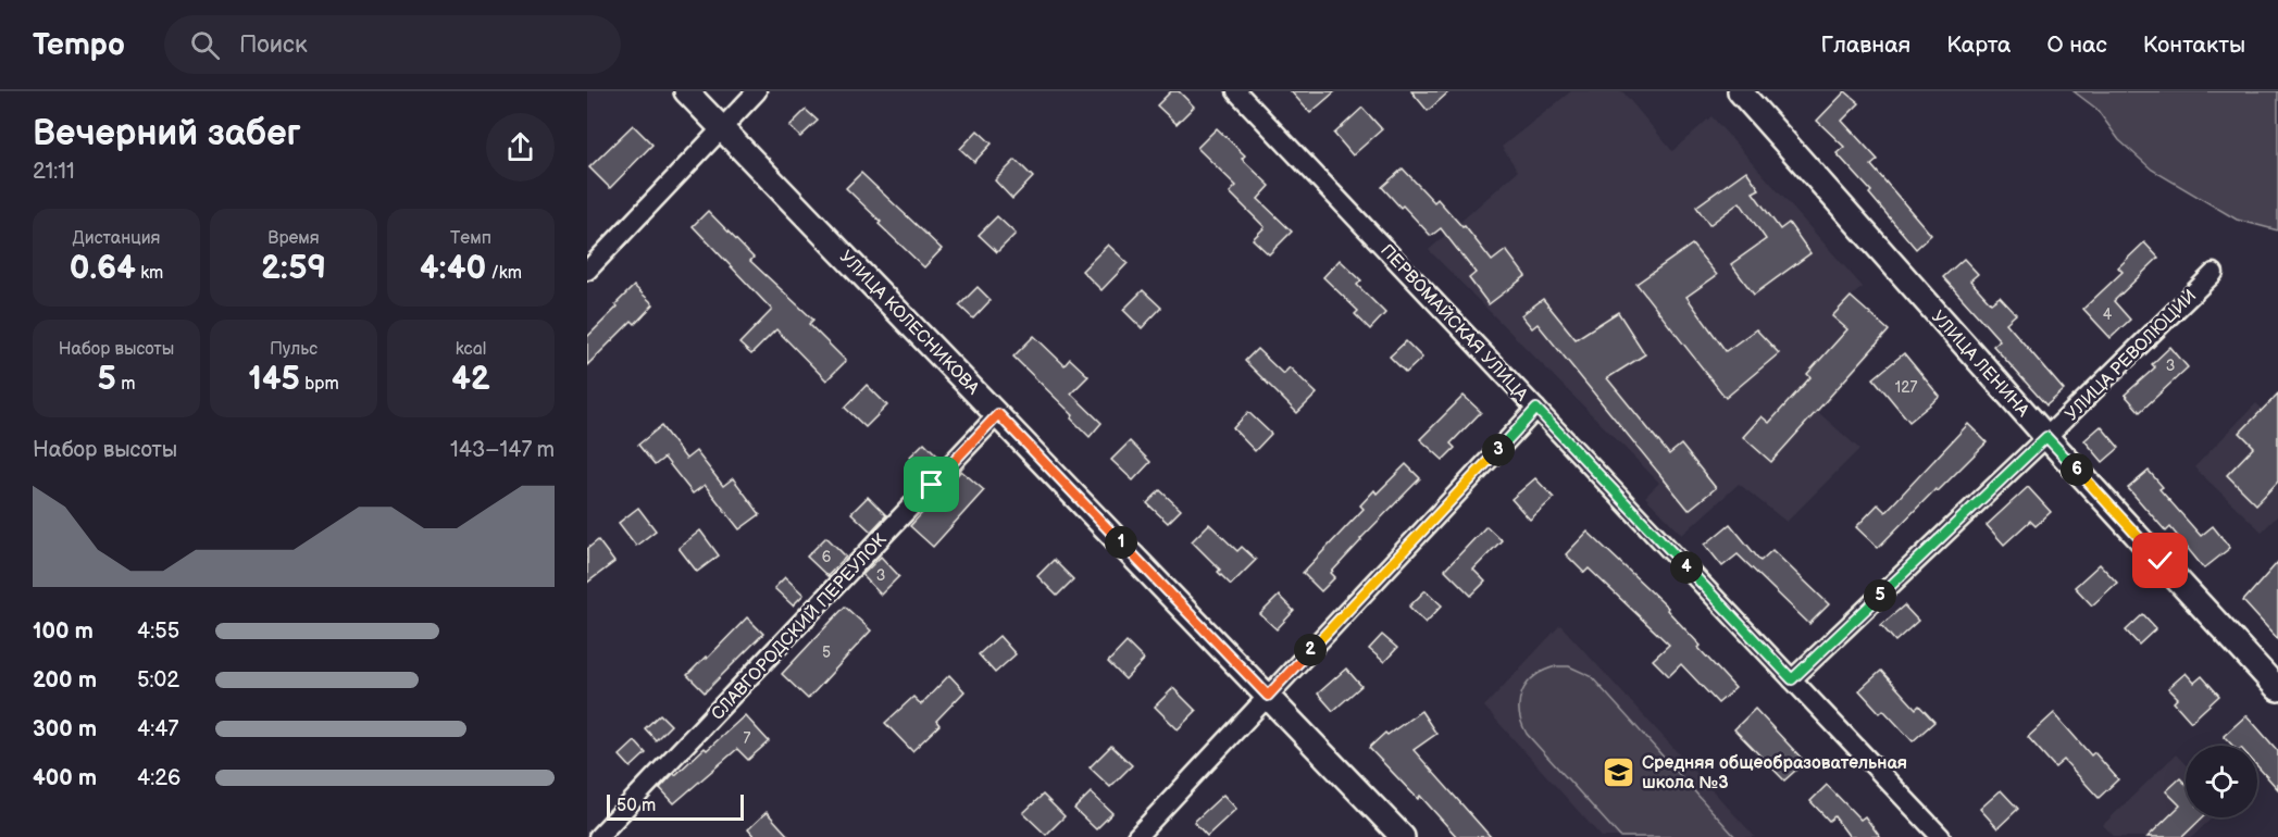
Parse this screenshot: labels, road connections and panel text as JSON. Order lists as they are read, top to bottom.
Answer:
{
  "streets": {
    "street": [
      "УЛИЦА КОЛЕСНИКОВА",
      "ПЕРВОМАЙСКАЯ УЛИЦА",
      "УЛИЦА РЕВОЛЮЦИИ",
      "УЛИЦА ЛЕНИНА",
      "СЛАВГОРОДСКИЙ ПЕРЕУЛОК"
    ]
  },
  "crossings": [
    ["УЛИЦА КОЛЕСНИКОВА", "СЛАВГОРОДСКИЙ ПЕРЕУЛОК"],
    ["ПЕРВОМАЙСКАЯ УЛИЦА", "УЛИЦА РЕВОЛЮЦИИ"],
    ["УЛИЦА РЕВОЛЮЦИИ", "УЛИЦА ЛЕНИНА"]
  ],
  "places": {
    "school or university": ["Средняя общеобразовательная школа №3"]
  },
  "house_numbers": [
    "4",
    "3",
    "127",
    "6",
    "3",
    "5",
    "7"
  ],
  "scale_bar": "50 m",
  "page": {
    "header": "Tempo",
    "search": "Поиск",
    "nav": [
      "Главная",
      "Карта",
      "О нас",
      "Контакты"
    ],
    "heading": ["Вечерний забег", "21:11"],
    "stats": [
      ["Дистанция", "0.64 km"],
      ["Время", "2:59"],
      ["Темп", "4:40 /km"],
      ["Набор высоты", "5 m"],
      ["Пульс", "145 bpm"],
      ["kcal", "42"]
    ],
    "chart": ["Набор высоты", "143–147 m"],
    "pins": [
      "3",
      "6",
      "1",
      "4",
      "5",
      "2"
    ],
    "list": [
      {
        "name": "100 m",
        "note": "4:55"
      },
      {
        "name": "200 m",
        "note": "5:02"
      },
      {
        "name": "300 m",
        "note": "4:47"
      },
      {
        "name": "400 m",
        "note": "4:26"
      }
    ],
    "scale": "50 m"
  }
}
